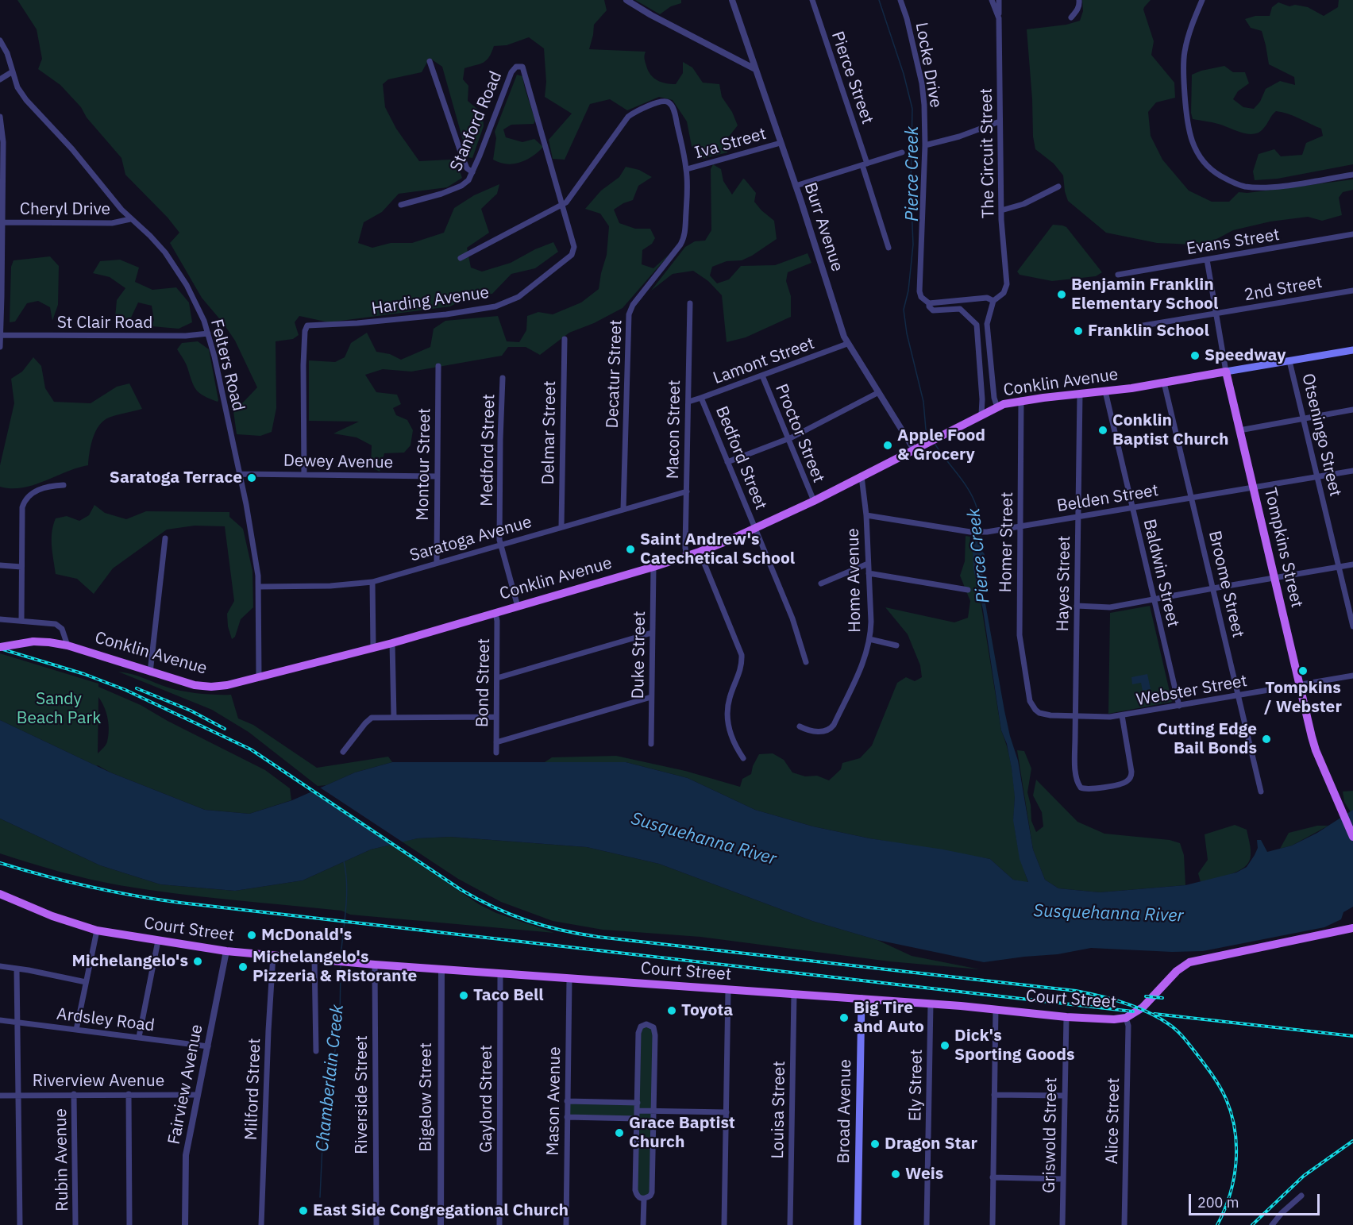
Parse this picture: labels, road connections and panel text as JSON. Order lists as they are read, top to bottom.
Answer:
{
  "streets": {
    "main road": [
      "Conklin Avenue",
      "Tompkins Street",
      "Court Street",
      "Broad Avenue"
    ],
    "street": [
      "Locke Drive",
      "Pierce Street",
      "Stanford Road",
      "Iva Street",
      "The Circuit Street",
      "Cheryl Drive",
      "Burr Avenue",
      "Evans Street",
      "2nd Street",
      "Harding Avenue",
      "St Clair Road",
      "Lamont Street",
      "Felters Road",
      "Decatur Street",
      "Macon Street",
      "Delmar Street",
      "Proctor Street",
      "Otseningo Street",
      "Medford Street",
      "Bedford Street",
      "Dewey Avenue",
      "Montour Street",
      "Belden Street",
      "Saratoga Avenue",
      "Homer Street",
      "Baldwin Street",
      "Home Avenue",
      "Hayes Street",
      "Broome Street",
      "Duke Street",
      "Bond Street",
      "Webster Street",
      "Ardsley Road",
      "Riverview Avenue",
      "Fairview Avenue",
      "Ely Street",
      "Milford Street",
      "Riverside Street",
      "Bigelow Street",
      "Gaylord Street",
      "Mason Avenue",
      "Louisa Street",
      "Alice Street",
      "Griswold Street",
      "Rubin Avenue"
    ]
  },
  "crossings": [
    ["Stanford Road", "Harding Avenue"],
    ["Iva Street", "Burr Avenue"],
    ["Iva Street", "Decatur Street"],
    ["Cheryl Drive", "Felters Road"],
    ["Burr Avenue", "Lamont Street"],
    ["Burr Avenue", "Conklin Avenue"],
    ["Evans Street", "Tompkins Street"],
    ["2nd Street", "Tompkins Street"],
    ["Harding Avenue", "Decatur Street"],
    ["Harding Avenue", "Dewey Avenue"],
    ["St Clair Road", "Felters Road"],
    ["Lamont Street", "Macon Street"],
    ["Lamont Street", "Proctor Street"],
    ["Lamont Street", "Bedford Street"],
    ["Felters Road", "Conklin Avenue"],
    ["Felters Road", "Dewey Avenue"],
    ["Felters Road", "Saratoga Avenue"],
    ["Decatur Street", "Saratoga Avenue"],
    ["Conklin Avenue", "Macon Street"],
    ["Conklin Avenue", "Proctor Street"],
    ["Conklin Avenue", "Otseningo Street"],
    ["Conklin Avenue", "Medford Street"],
    ["Conklin Avenue", "Bedford Street"],
    ["Conklin Avenue", "Homer Street"],
    ["Conklin Avenue", "Tompkins Street"],
    ["Conklin Avenue", "Baldwin Street"],
    ["Conklin Avenue", "Home Avenue"],
    ["Conklin Avenue", "Hayes Street"],
    ["Conklin Avenue", "Broome Street"],
    ["Conklin Avenue", "Duke Street"],
    ["Conklin Avenue", "Bond Street"],
    ["Macon Street", "Saratoga Avenue"],
    ["Delmar Street", "Saratoga Avenue"],
    ["Otseningo Street", "Belden Street"],
    ["Medford Street", "Saratoga Avenue"],
    ["Dewey Avenue", "Montour Street"],
    ["Montour Street", "Saratoga Avenue"],
    ["Belden Street", "Homer Street"],
    ["Belden Street", "Tompkins Street"],
    ["Belden Street", "Baldwin Street"],
    ["Belden Street", "Home Avenue"],
    ["Belden Street", "Hayes Street"],
    ["Belden Street", "Broome Street"],
    ["Homer Street", "Webster Street"],
    ["Tompkins Street", "Webster Street"],
    ["Baldwin Street", "Webster Street"],
    ["Hayes Street", "Webster Street"],
    ["Broome Street", "Webster Street"],
    ["Court Street", "Fairview Avenue"],
    ["Court Street", "Ely Street"],
    ["Court Street", "Milford Street"],
    ["Court Street", "Riverside Street"],
    ["Court Street", "Bigelow Street"],
    ["Court Street", "Gaylord Street"],
    ["Court Street", "Mason Avenue"],
    ["Court Street", "Louisa Street"],
    ["Court Street", "Broad Avenue"],
    ["Court Street", "Alice Street"],
    ["Court Street", "Griswold Street"],
    ["Ardsley Road", "Fairview Avenue"],
    ["Riverview Avenue", "Fairview Avenue"],
    ["Riverview Avenue", "Rubin Avenue"]
  ],
  "water": ["Pierce Creek", "Susquehanna River", "Chamberlain Creek"],
  "parks": ["Sandy Beach Park"],
  "places": [
    "Benjamin Franklin Elementary School",
    "Franklin School",
    "Speedway",
    "Conklin Baptist Church",
    "Apple Food & Grocery",
    "Saratoga Terrace",
    "Saint Andrew's Catechetical School",
    "Tompkins / Webster",
    "Cutting Edge Bail Bonds",
    "McDonald's",
    "Michelangelo's",
    "Michelangelo's Pizzeria & Ristorante",
    "Taco Bell",
    "Toyota",
    "Big Tire and Auto",
    "Dick's Sporting Goods",
    "Grace Baptist Church",
    "Dragon Star",
    "Weis",
    "East Side Congregational Church"
  ],
  "scale_bar": "200 m"
}
